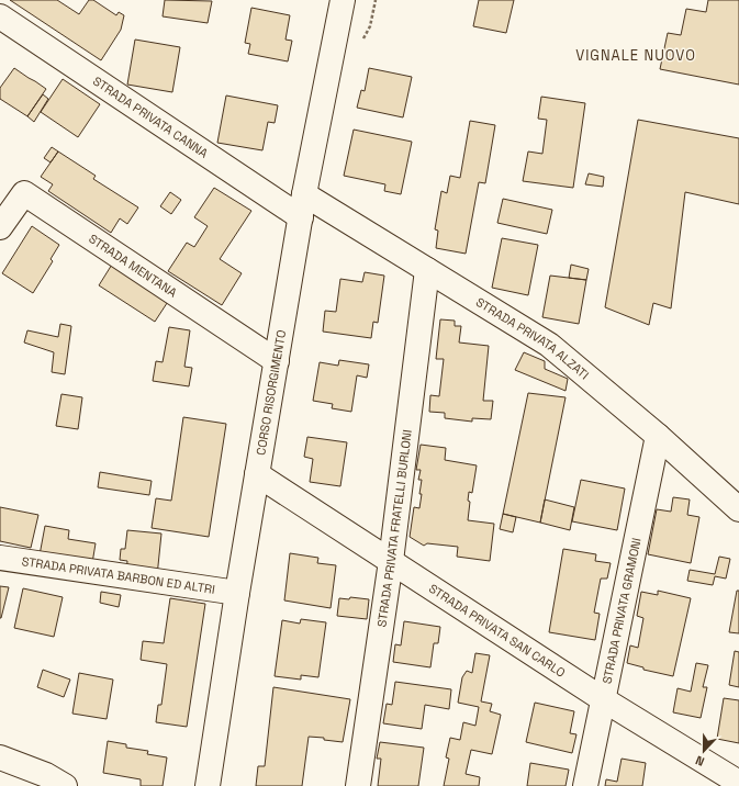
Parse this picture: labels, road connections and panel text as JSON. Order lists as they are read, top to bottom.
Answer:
{
  "streets": {
    "street": [
      "STRADA PRIVATA CANNA",
      "STRADA MENTANA",
      "STRADA PRIVATA ALZATI",
      "CORSO RISORGIMENTO",
      "STRADA PRIVATA FRATELLI BURLONI",
      "STRADA PRIVATA BARBON ED ALTRI",
      "STRADA PRIVATA GRAMONI",
      "STRADA PRIVATA SAN CARLO"
    ]
  },
  "crossings": [
    ["STRADA PRIVATA CANNA", "STRADA PRIVATA ALZATI"],
    ["STRADA PRIVATA CANNA", "CORSO RISORGIMENTO"],
    ["STRADA MENTANA", "CORSO RISORGIMENTO"],
    ["STRADA PRIVATA ALZATI", "CORSO RISORGIMENTO"],
    ["STRADA PRIVATA ALZATI", "STRADA PRIVATA FRATELLI BURLONI"],
    ["STRADA PRIVATA ALZATI", "STRADA PRIVATA GRAMONI"],
    ["CORSO RISORGIMENTO", "STRADA PRIVATA BARBON ED ALTRI"],
    ["CORSO RISORGIMENTO", "STRADA PRIVATA SAN CARLO"],
    ["STRADA PRIVATA FRATELLI BURLONI", "STRADA PRIVATA SAN CARLO"],
    ["STRADA PRIVATA GRAMONI", "STRADA PRIVATA SAN CARLO"]
  ],
  "districts": ["VIGNALE NUOVO"],
  "north": "bottom"
}
